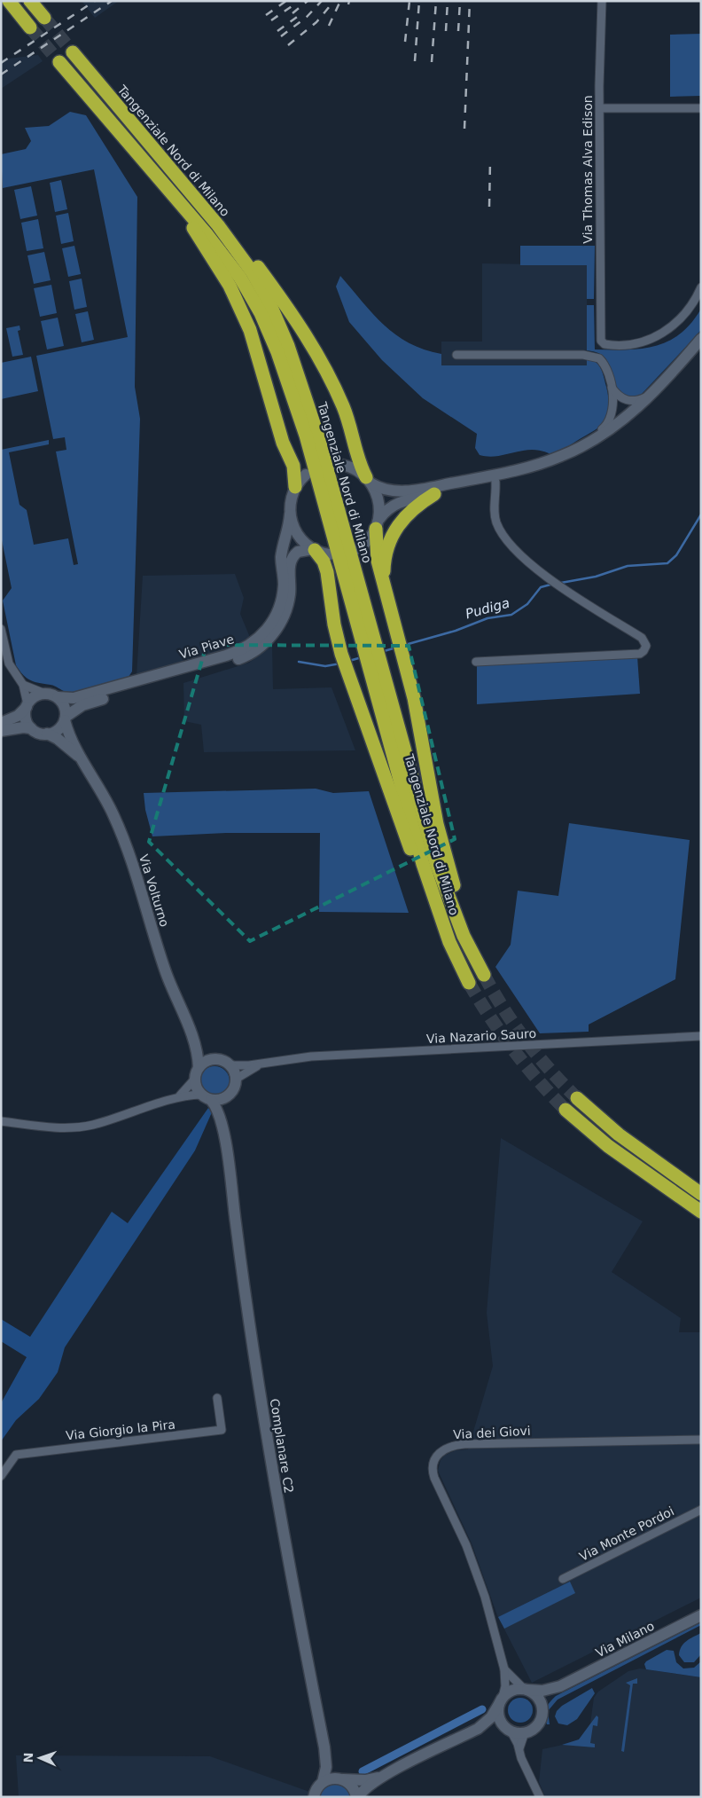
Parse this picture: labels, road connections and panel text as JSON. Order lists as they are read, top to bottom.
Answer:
{
  "streets": {
    "highway": ["Tangenziale Nord di Milano"],
    "street": [
      "Via Thomas Alva Edison",
      "Via Piave",
      "Via Volturno",
      "Via Nazario Sauro",
      "Via Giorgio la Pira",
      "Via dei Giovi",
      "Complanare C2",
      "Via Monte Pordoi",
      "Via Milano"
    ]
  },
  "crossings": [
    ["Tangenziale Nord di Milano", "Via Piave"],
    ["Via Piave", "Via Volturno"],
    ["Via Volturno", "Via Nazario Sauro"],
    ["Via Volturno", "Complanare C2"],
    ["Via Nazario Sauro", "Complanare C2"]
  ],
  "water": ["Pudiga"],
  "north": "left"
}
